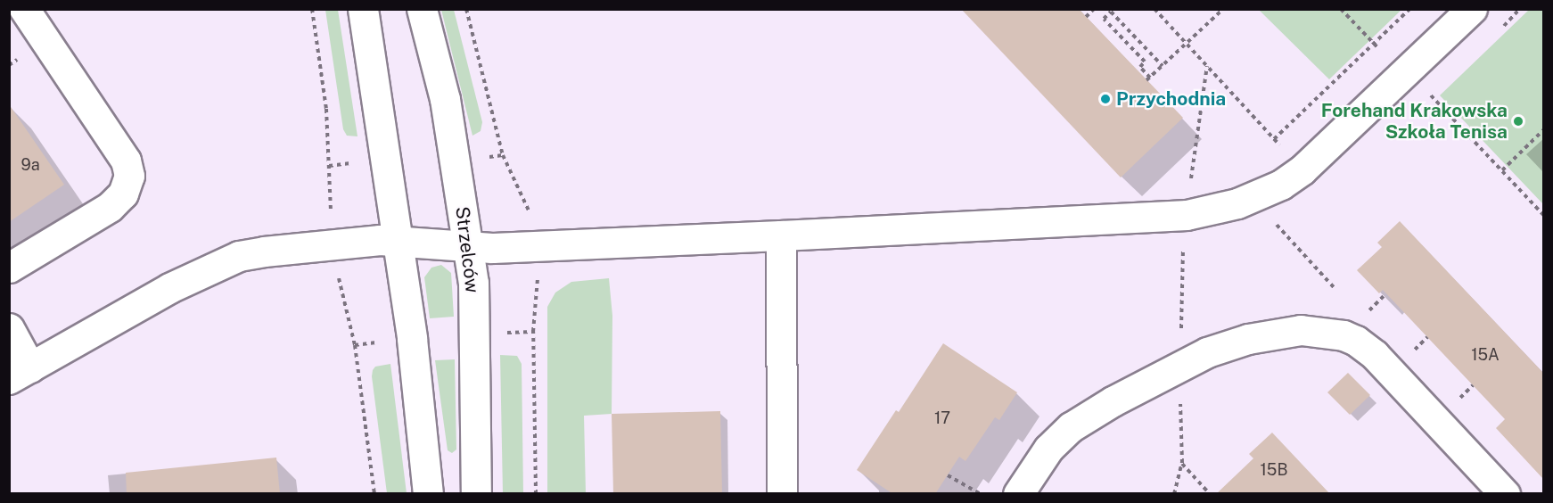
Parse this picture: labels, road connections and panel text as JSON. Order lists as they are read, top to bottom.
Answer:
{
  "streets": {
    "street": ["Strzelców"]
  },
  "places": ["Przychodnia", "Forehand Krakowska Szkoła Tenisa"],
  "house_numbers": [
    "9a",
    "15A",
    "17",
    "15B"
  ]
}
